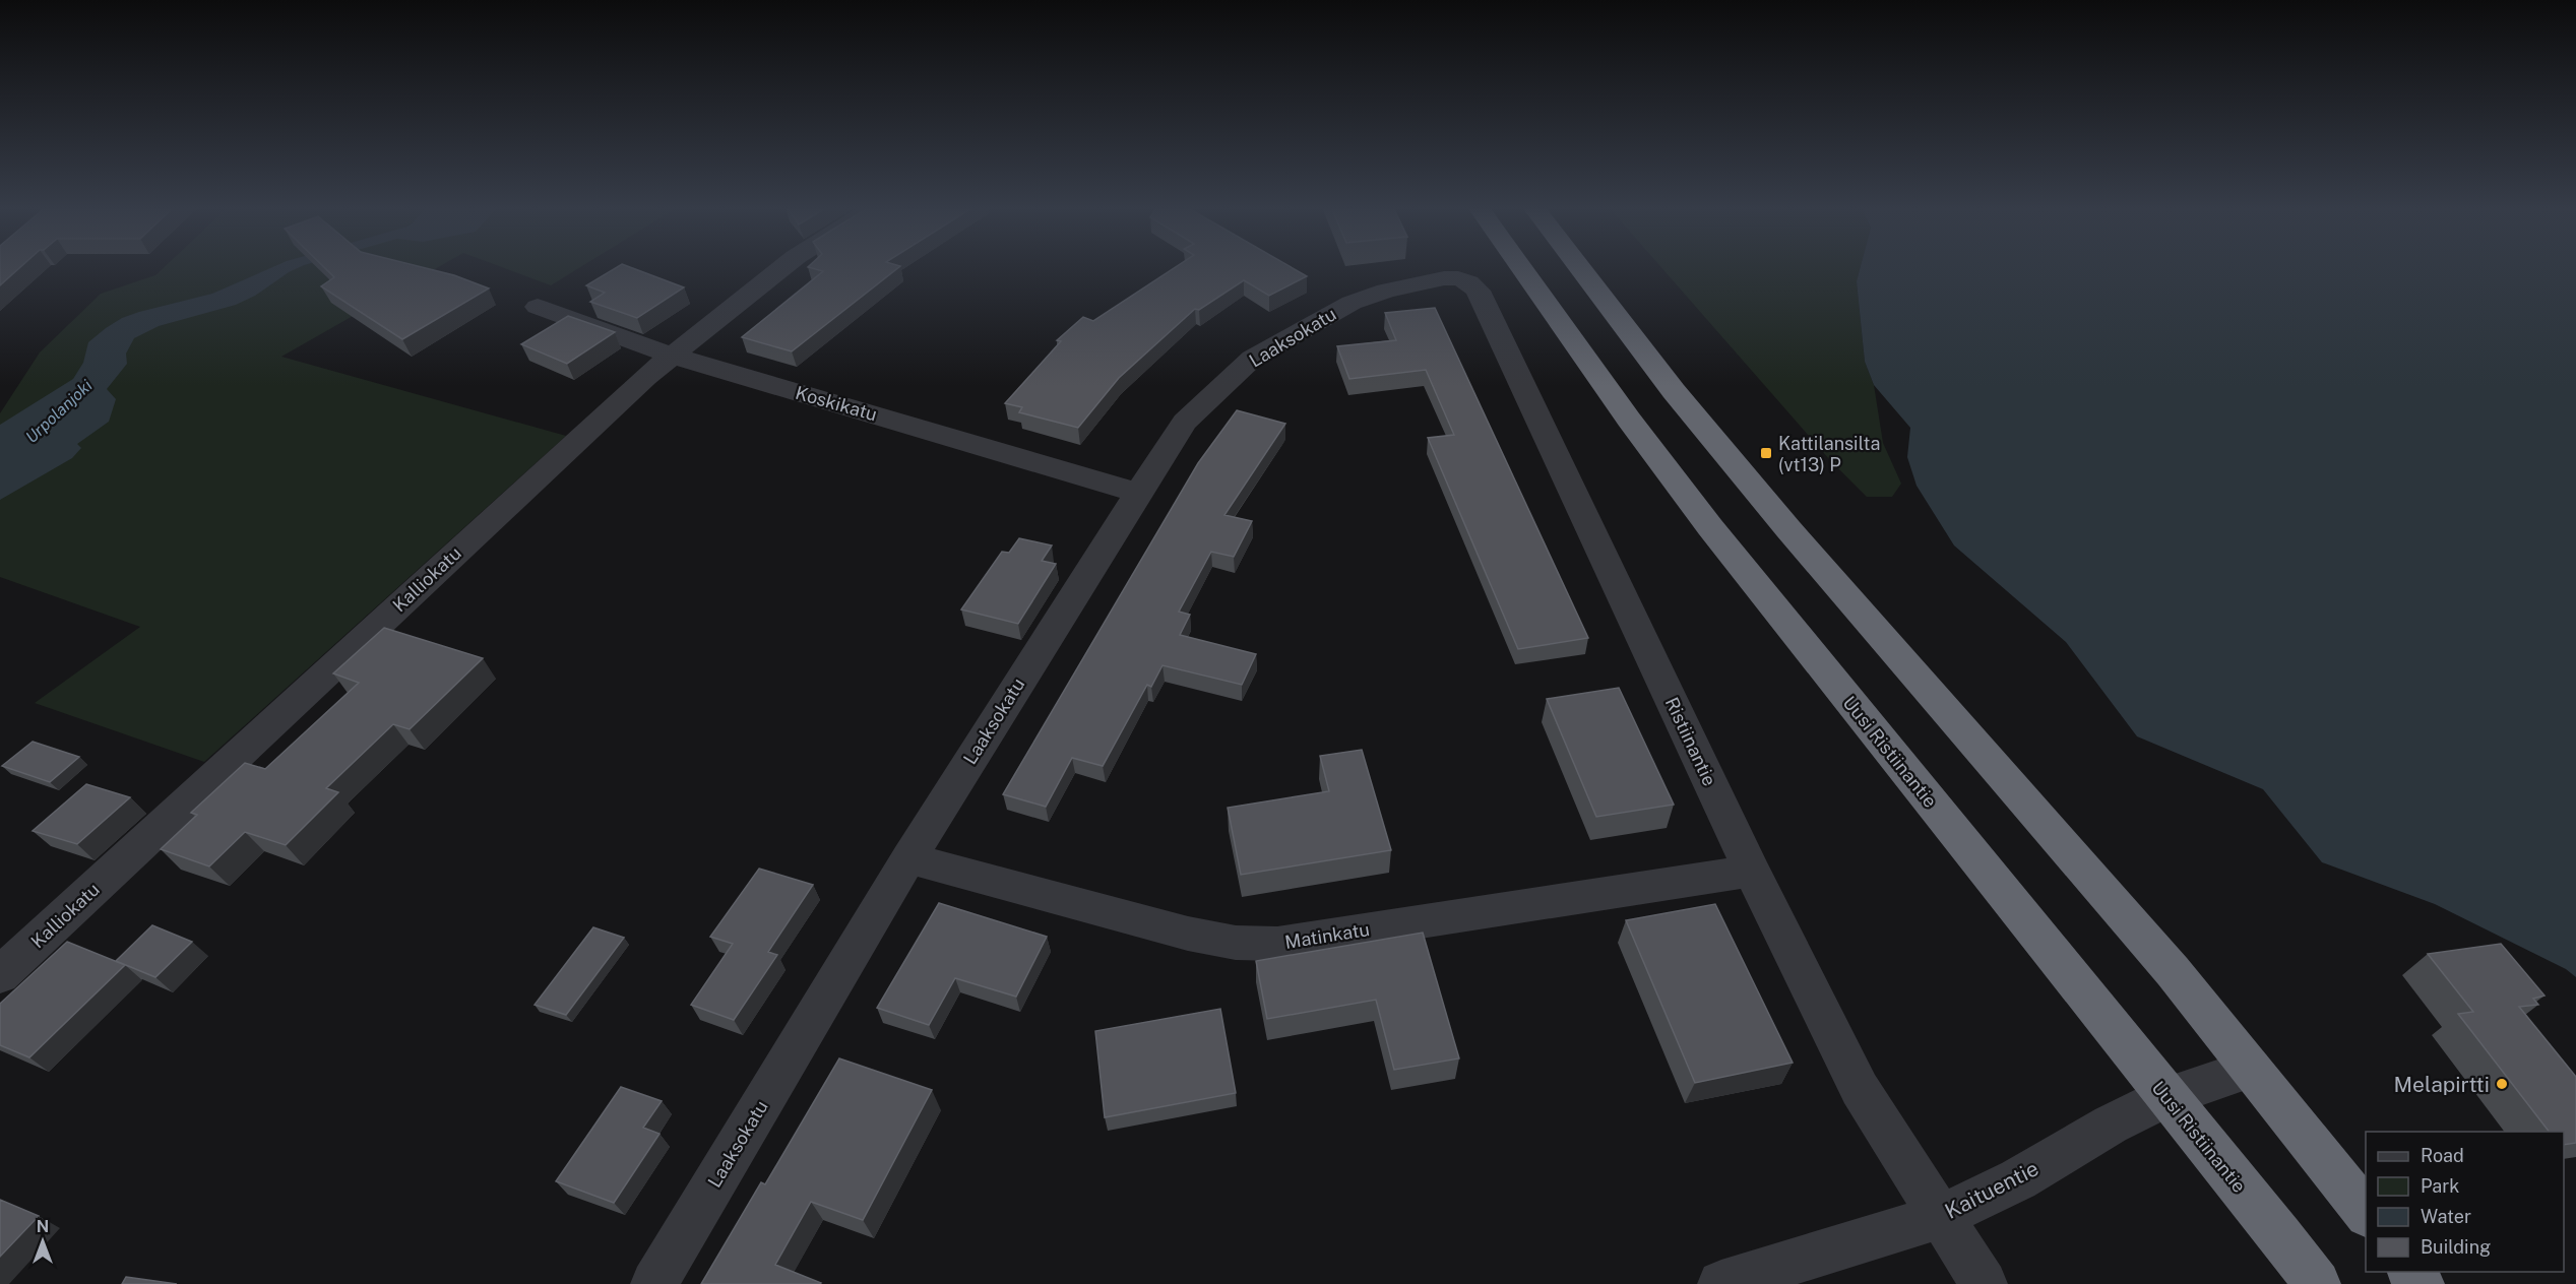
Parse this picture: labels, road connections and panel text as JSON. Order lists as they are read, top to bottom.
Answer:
{
  "streets": {
    "highway": ["Uusi Ristiinantie"],
    "street": [
      "Laaksokatu",
      "Koskikatu",
      "Kalliokatu",
      "Ristiinantie",
      "Matinkatu",
      "Kaituentie"
    ]
  },
  "crossings": [
    ["Laaksokatu", "Koskikatu"],
    ["Laaksokatu", "Ristiinantie"],
    ["Laaksokatu", "Matinkatu"],
    ["Koskikatu", "Kalliokatu"],
    ["Ristiinantie", "Matinkatu"],
    ["Ristiinantie", "Kaituentie"],
    ["Uusi Ristiinantie", "Kaituentie"]
  ],
  "water": ["Urpolanjoki"],
  "places": {
    "transit": ["Kattilansilta (vt13) P"],
    "other": ["Melapirtti"]
  },
  "legend": [
    "Road",
    "Park",
    "Water",
    "Building"
  ],
  "north": "top"
}
